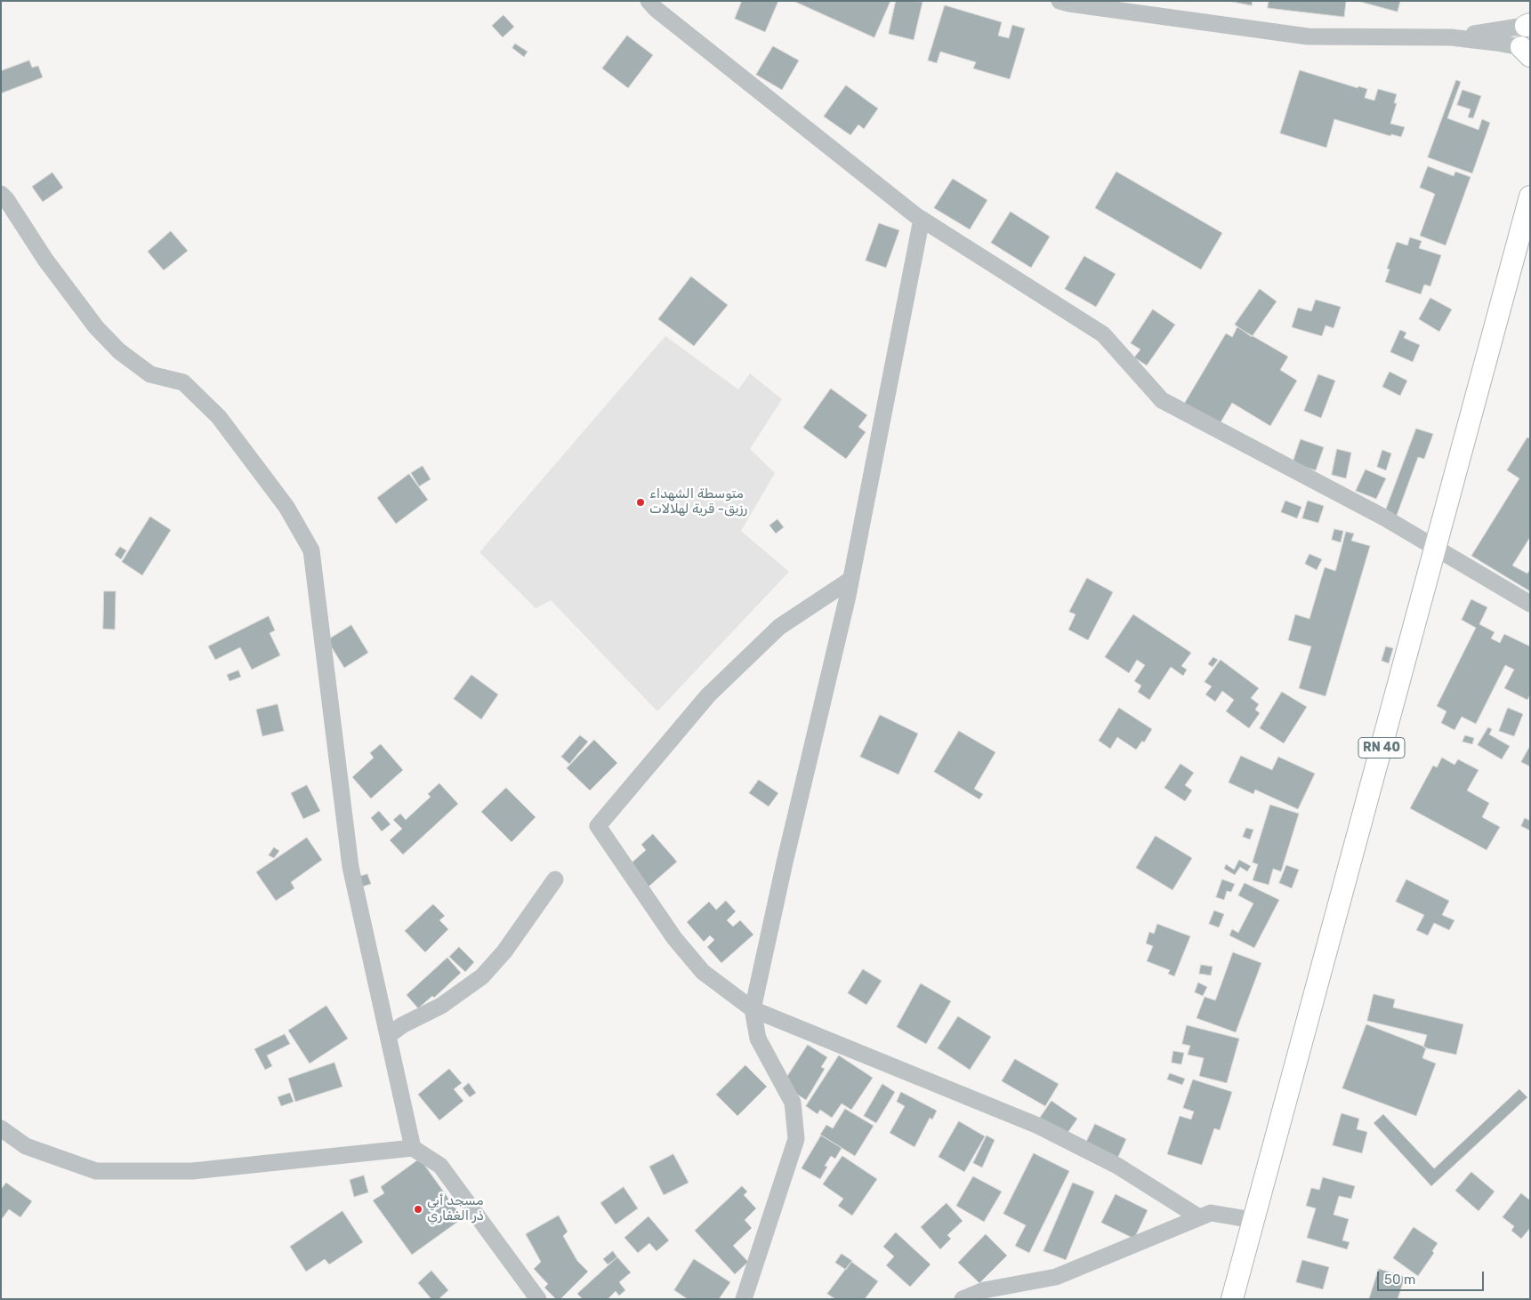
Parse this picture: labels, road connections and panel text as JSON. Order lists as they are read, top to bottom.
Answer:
{
  "streets": {
    "main road": ["RN 40"]
  },
  "places": ["متوسطة الشهداء رزيق- قرية لهلالات", "مسجد أبي ذر الغفاري"],
  "scale_bar": "50 m"
}
